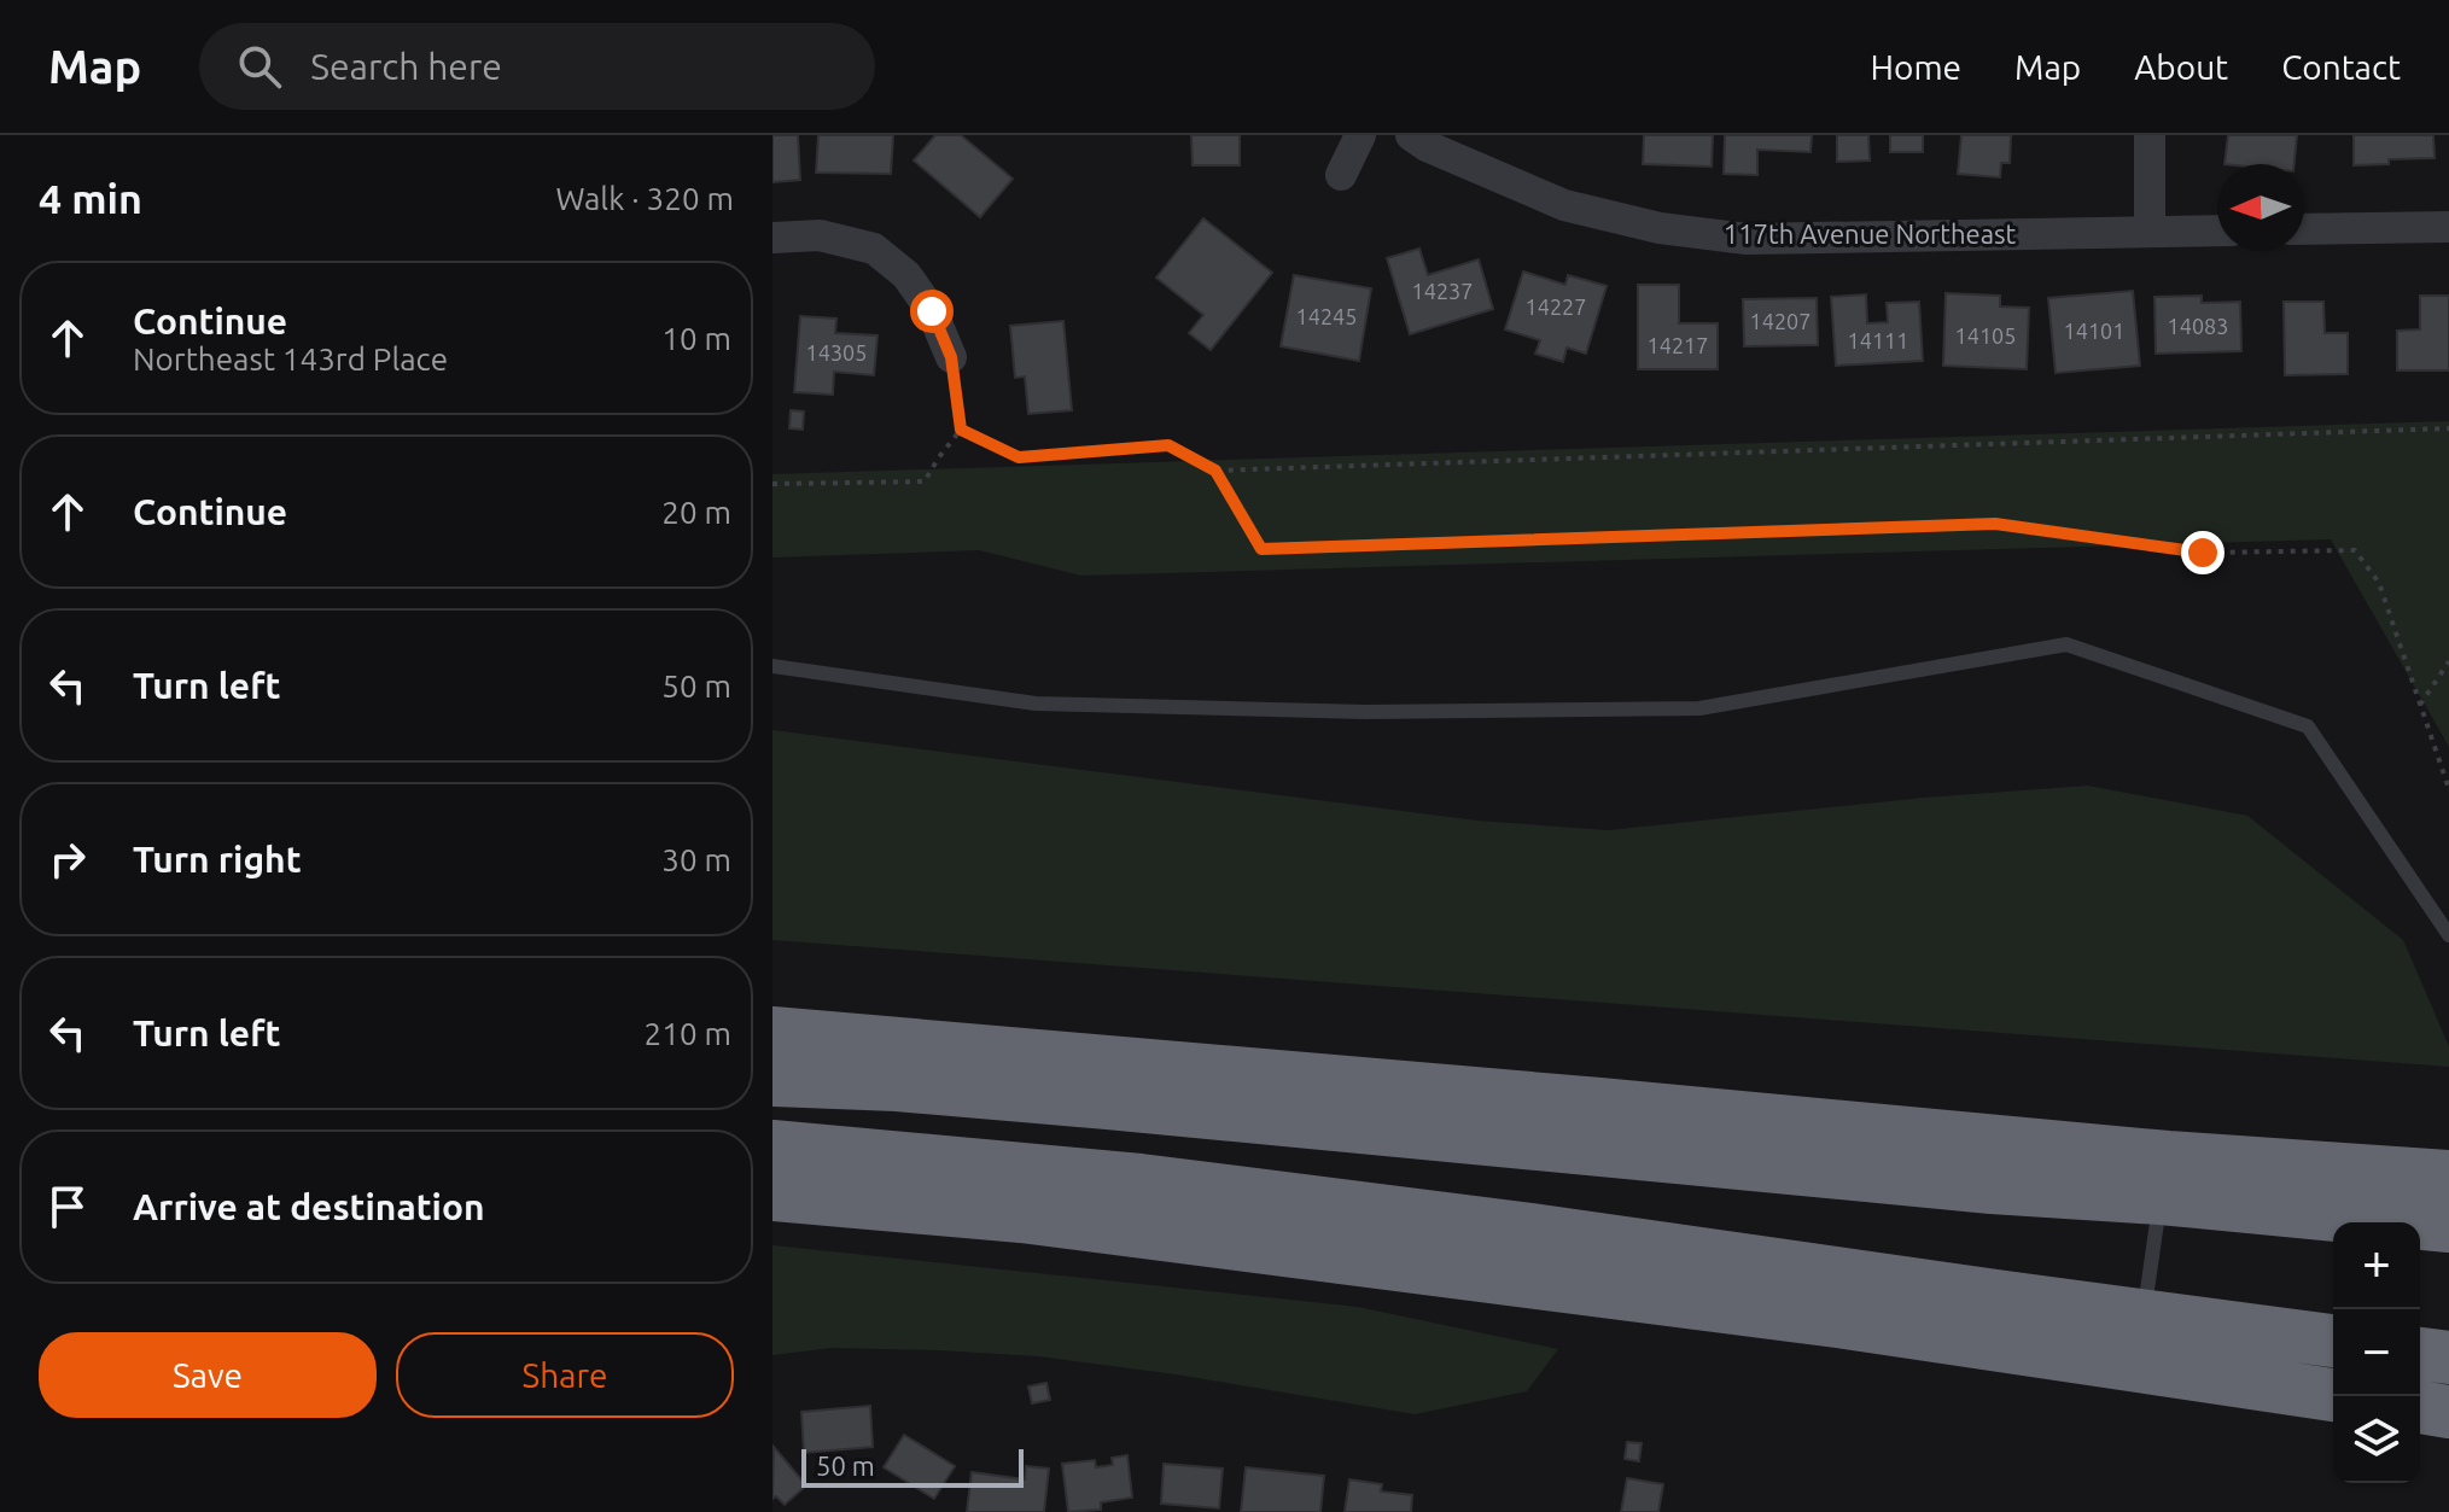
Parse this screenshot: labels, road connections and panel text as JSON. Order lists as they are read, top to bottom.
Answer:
{
  "streets": {
    "street": ["117th Avenue Northeast"]
  },
  "house_numbers": [
    "14237",
    "14227",
    "14245",
    "14207",
    "14083",
    "14101",
    "14105",
    "14111",
    "14217",
    "14305"
  ],
  "scale_bar": "50 m",
  "north": "left",
  "page": {
    "header": "Map",
    "search": "Search here",
    "nav": [
      "Home",
      "Map",
      "About",
      "Contact"
    ],
    "heading": ["4 min", "Walk · 320 m"],
    "list": [
      ["Continue", "Northeast 143rd Place", "10 m"],
      ["Continue", "20 m"],
      ["Turn left", "50 m"],
      ["Turn right", "30 m"],
      ["Turn left", "210 m"],
      "Arrive at destination"
    ],
    "map_buttons": ["+", "−"],
    "buttons": ["Save", "Share"],
    "scale": "50 m"
  }
}
